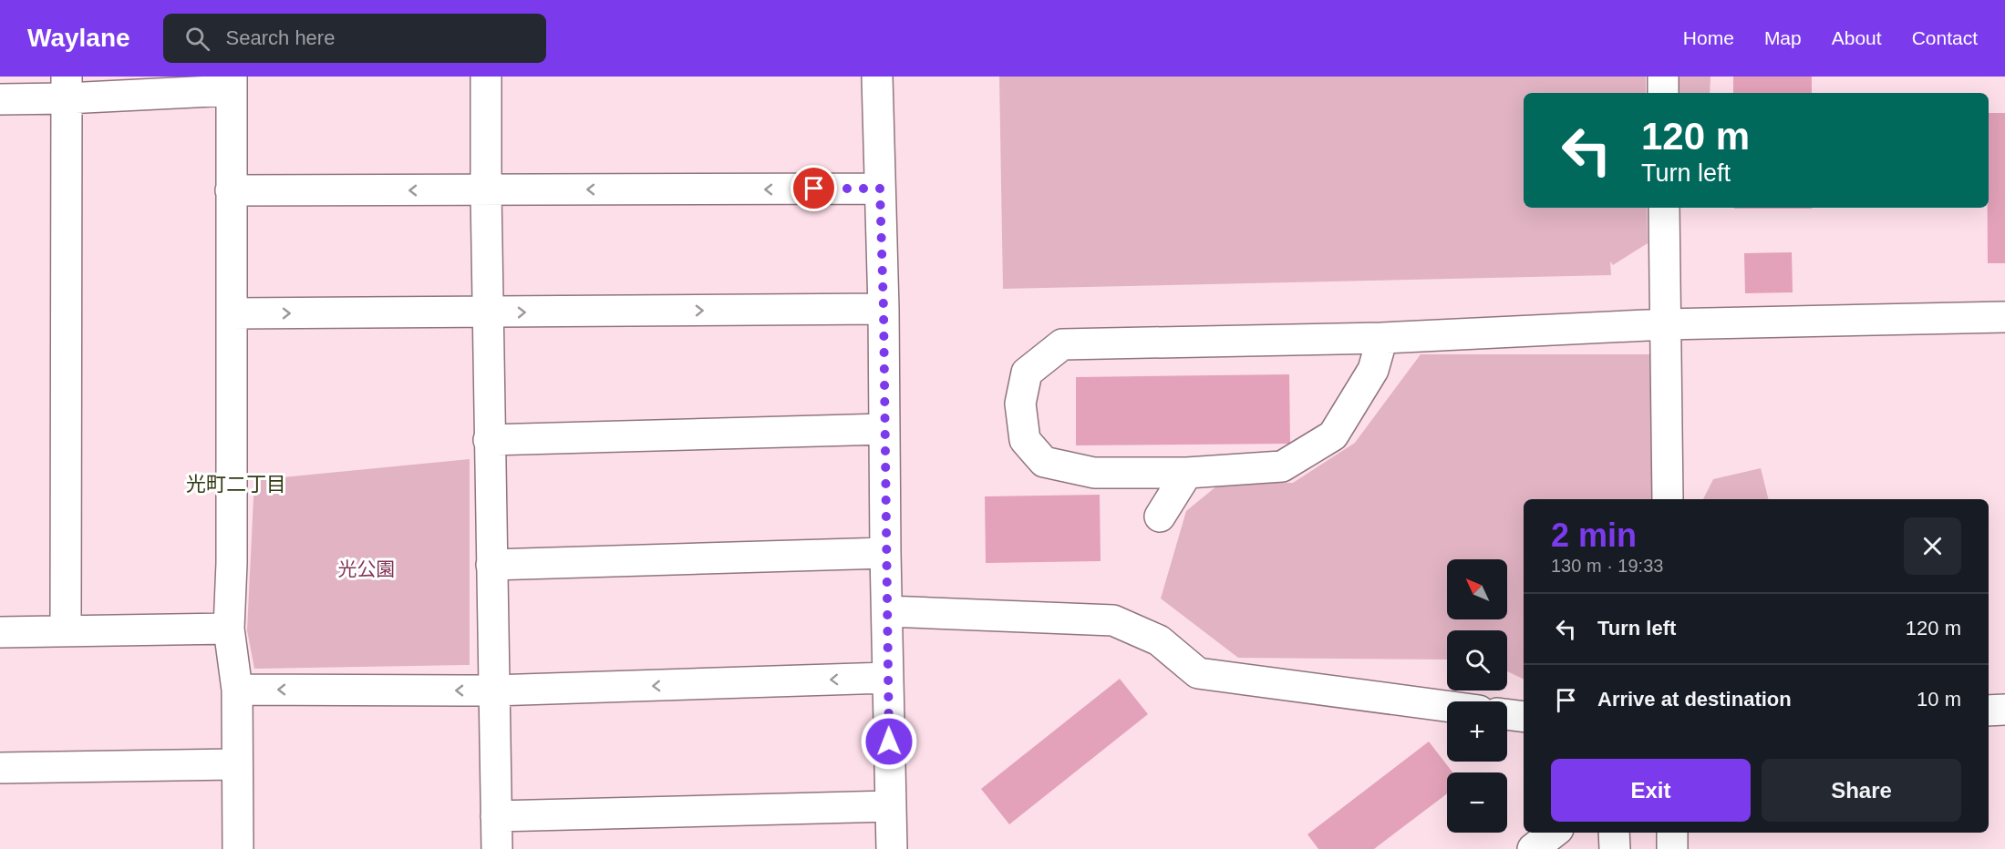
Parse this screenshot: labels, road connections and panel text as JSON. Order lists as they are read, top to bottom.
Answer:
{
  "districts": ["光町二丁目"],
  "parks": ["光公園"],
  "north": "top left",
  "page": {
    "header": "Waylane",
    "search": "Search here",
    "nav": [
      "Home",
      "Map",
      "About",
      "Contact"
    ],
    "turn": ["120 m", "Turn left"],
    "heading": ["2 min", "130 m · 19:33"],
    "map_buttons": ["+", "−"],
    "list": [
      {
        "name": "Turn left",
        "value": "120 m"
      },
      {
        "name": "Arrive at destination",
        "value": "10 m"
      }
    ],
    "buttons": ["Exit", "Share"]
  }
}
